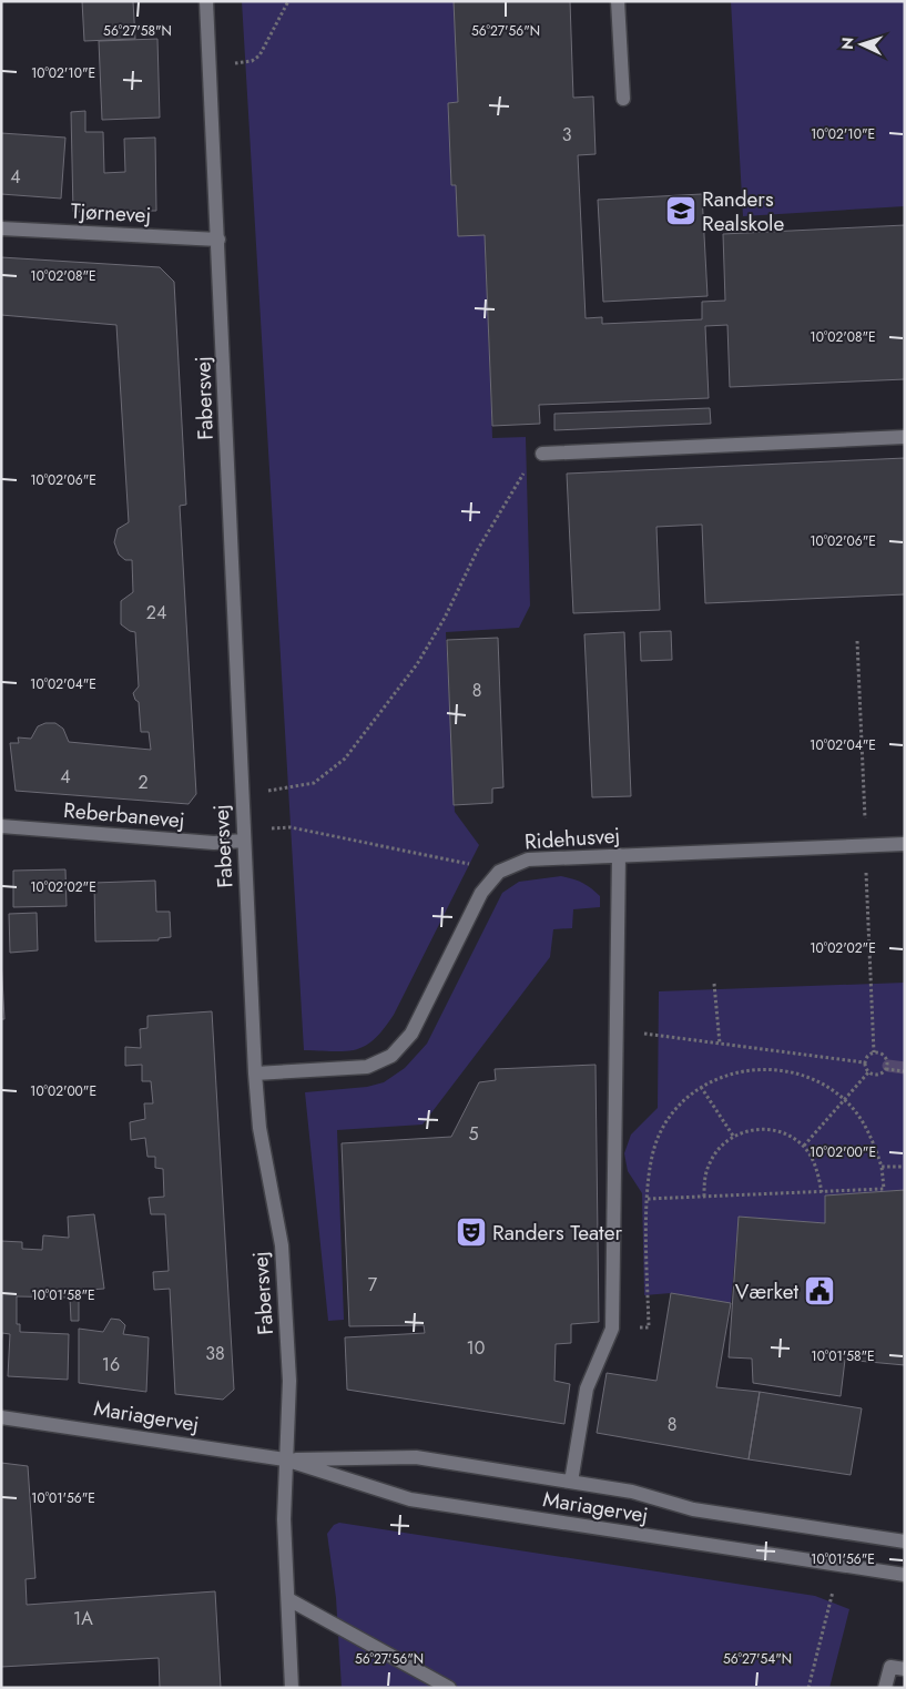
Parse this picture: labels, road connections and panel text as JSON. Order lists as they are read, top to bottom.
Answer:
{
  "streets": {
    "street": [
      "Tjørnevej",
      "Fabersvej",
      "Reberbanevej",
      "Ridehusvej",
      "Mariagervej"
    ]
  },
  "crossings": [
    ["Tjørnevej", "Fabersvej"],
    ["Fabersvej", "Reberbanevej"],
    ["Fabersvej", "Ridehusvej"],
    ["Fabersvej", "Mariagervej"]
  ],
  "places": {
    "school or university": ["Randers Realskole"],
    "theatre": ["Randers Teater"],
    "public building": ["Værket"]
  },
  "house_numbers": [
    "3",
    "4",
    "24",
    "8",
    "4",
    "2",
    "5",
    "7",
    "10",
    "38",
    "16",
    "8",
    "1A"
  ],
  "north": "left",
  "coordinates": [
    "56°27'58\"N",
    "56°27'56\"N",
    "10°02'10\"E",
    "10°02'08\"E",
    "10°02'06\"E",
    "10°02'04\"E",
    "10°02'02\"E",
    "10°02'00\"E",
    "10°01'58\"E",
    "10°01'56\"E",
    "56°27'54\"N"
  ]
}
